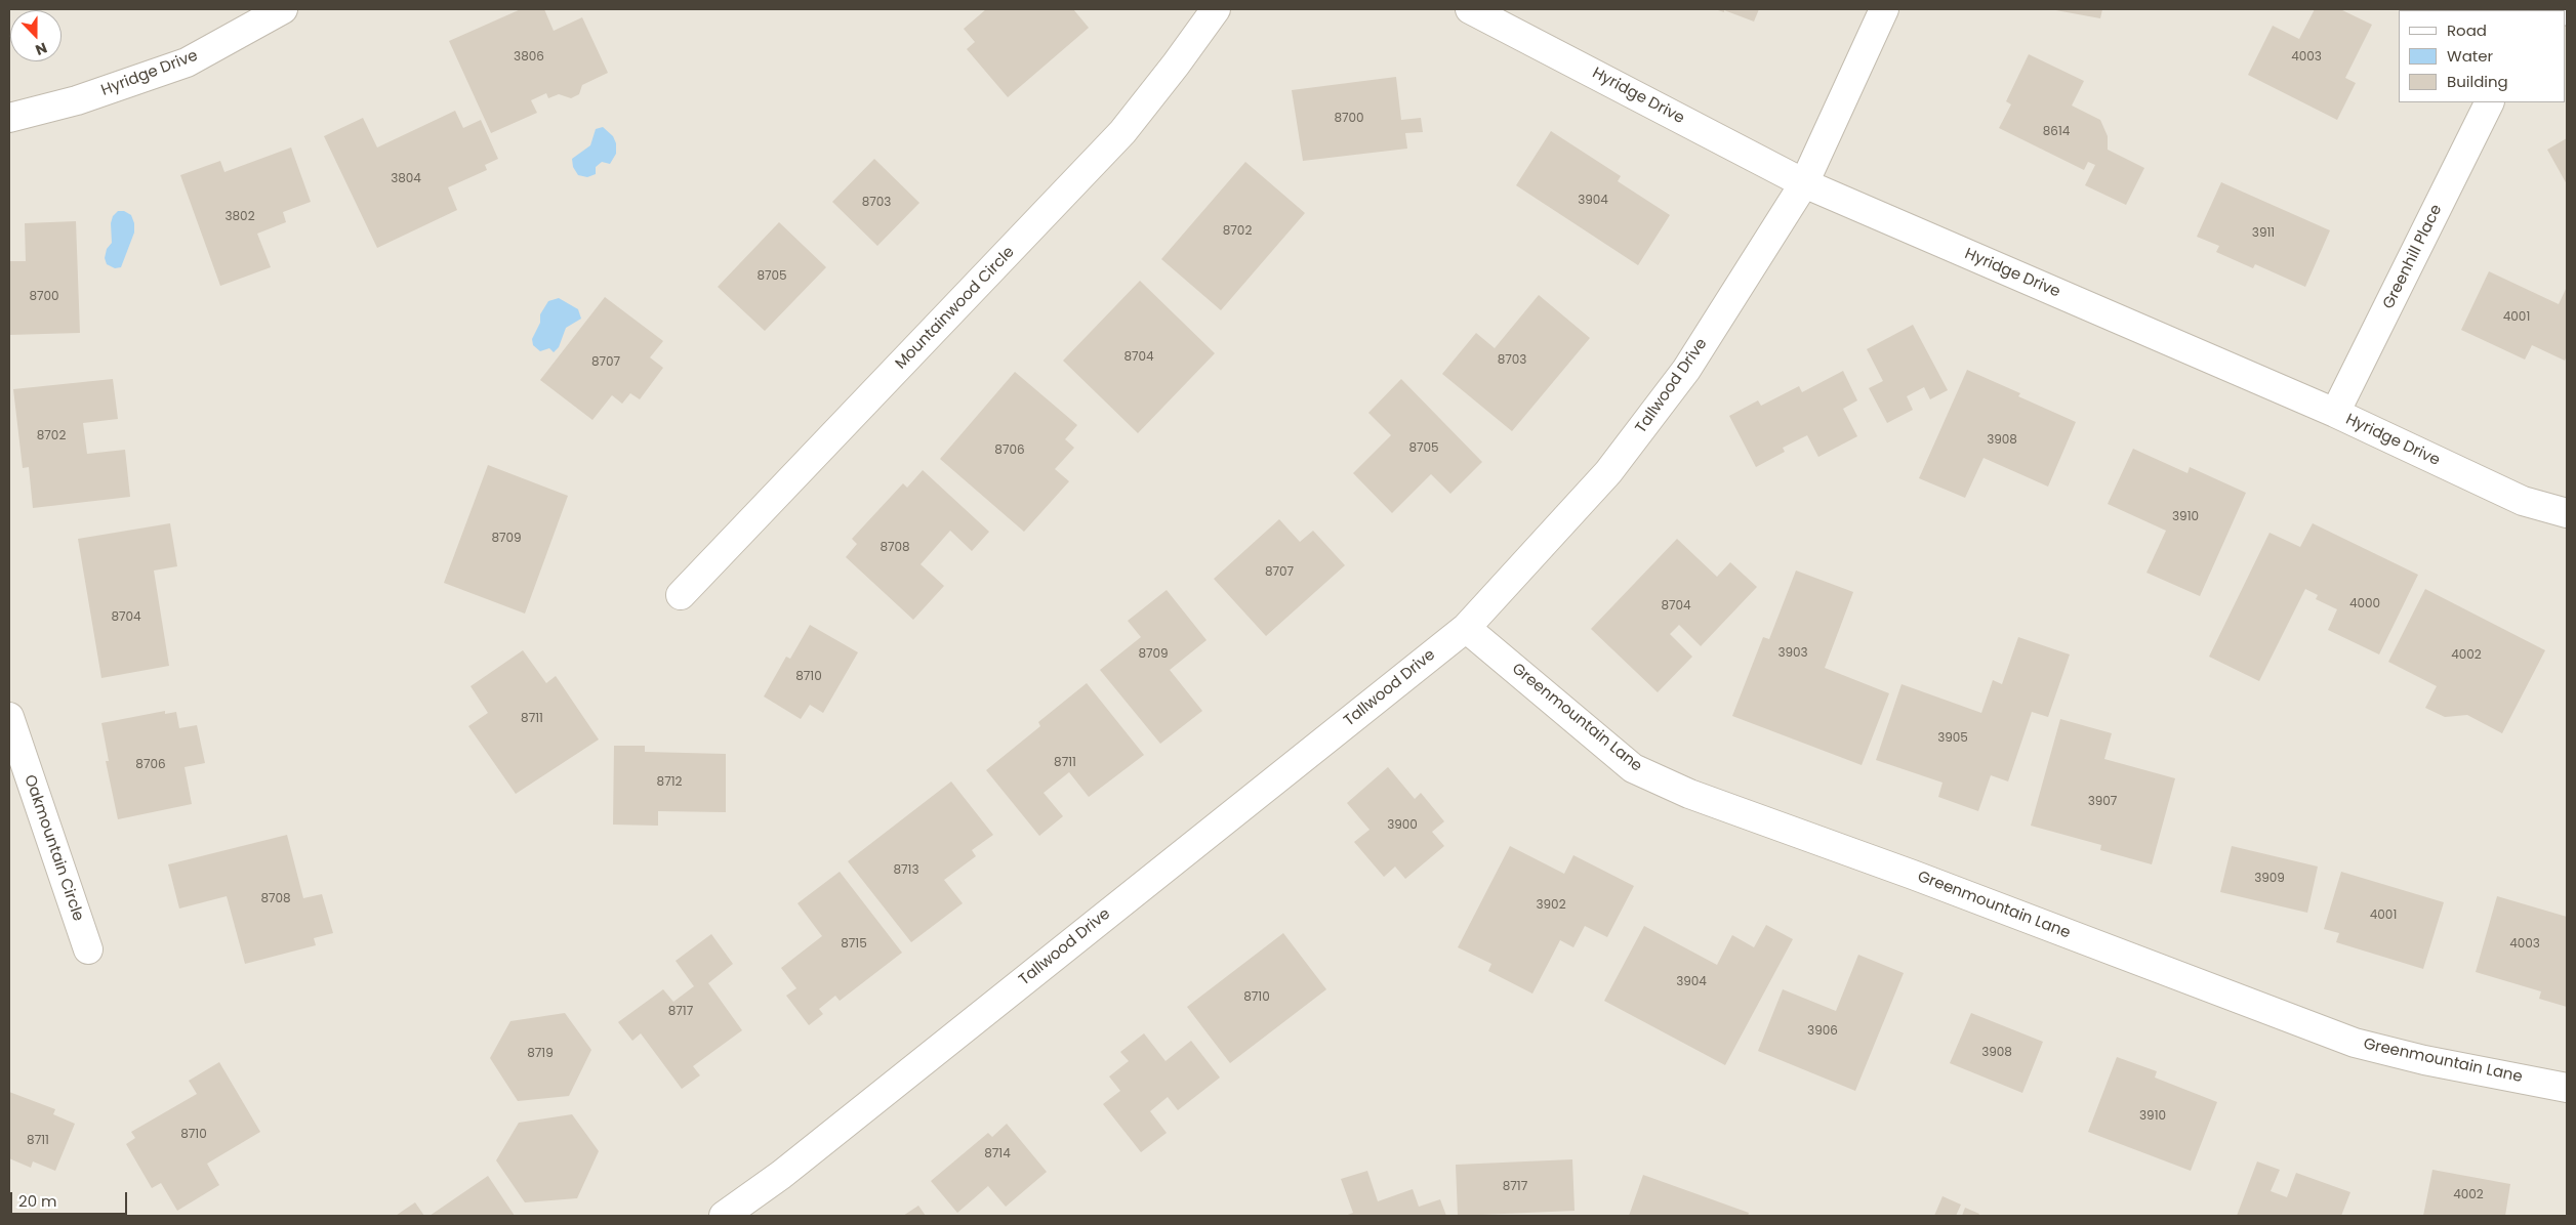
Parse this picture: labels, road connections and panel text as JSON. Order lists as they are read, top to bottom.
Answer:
{
  "streets": {
    "street": [
      "Hyridge Drive",
      "Greenhill Place",
      "Mountainwood Circle",
      "Tallwood Drive",
      "Greenmountain Lane",
      "Oakmountain Circle"
    ]
  },
  "crossings": [
    ["Hyridge Drive", "Greenhill Place"],
    ["Hyridge Drive", "Tallwood Drive"],
    ["Tallwood Drive", "Greenmountain Lane"]
  ],
  "house_numbers": [
    "3806",
    "4003",
    "8700",
    "8614",
    "3804",
    "3904",
    "8703",
    "3802",
    "8702",
    "3911",
    "8705",
    "8700",
    "4001",
    "8704",
    "8703",
    "8707",
    "8702",
    "3908",
    "8705",
    "8706",
    "3910",
    "8709",
    "8708",
    "8707",
    "4000",
    "8704",
    "8704",
    "3903",
    "8709",
    "4002",
    "8710",
    "8711",
    "3905",
    "8711",
    "8706",
    "8712",
    "3907",
    "3900",
    "8713",
    "3909",
    "8708",
    "3902",
    "4001",
    "8715",
    "4003",
    "3904",
    "8710",
    "8717",
    "3906",
    "3908",
    "8719",
    "3910",
    "8710",
    "8711",
    "8714",
    "8717",
    "4002"
  ],
  "legend": ["Road", "Water", "Building"],
  "scale_bar": "20 m",
  "north": "bottom"
}
